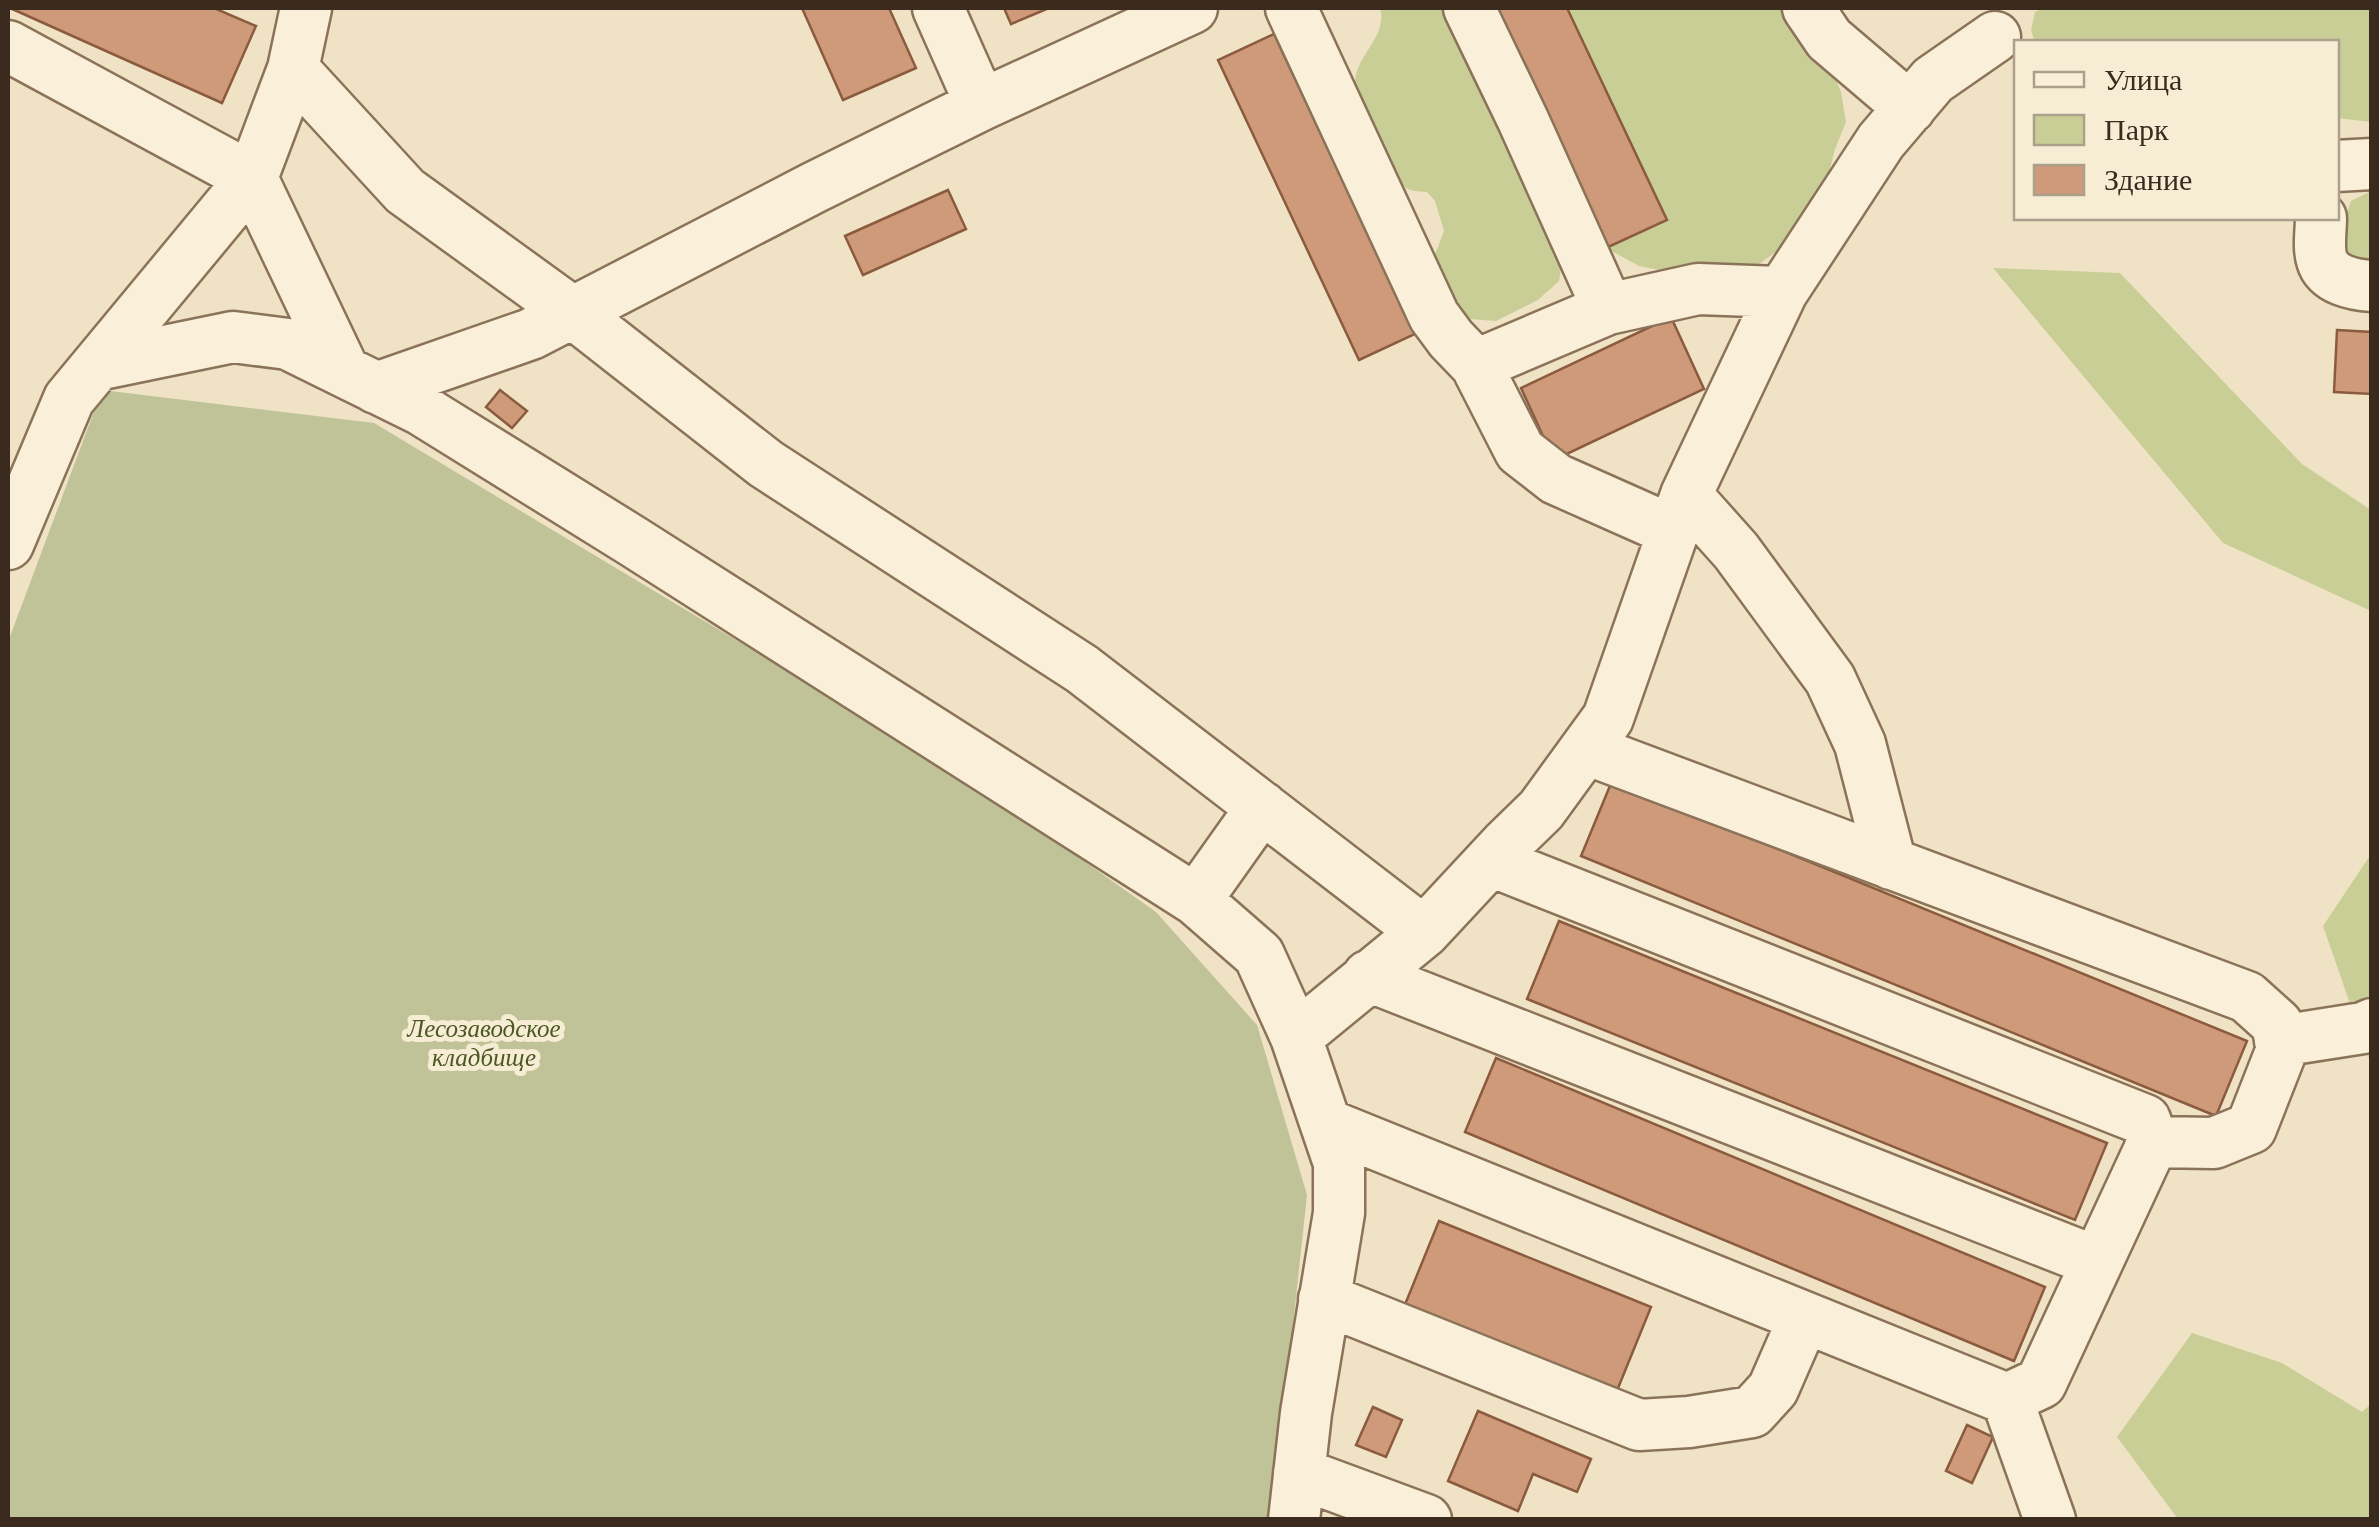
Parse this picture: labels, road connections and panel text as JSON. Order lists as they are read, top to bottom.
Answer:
{
  "parks": ["Лесозаводское кладбище"],
  "legend": ["Улица", "Парк", "Здание"]
}
